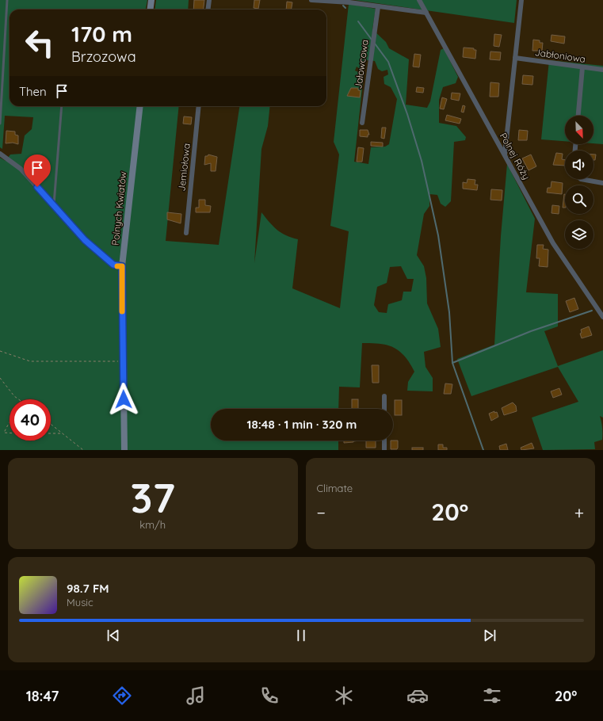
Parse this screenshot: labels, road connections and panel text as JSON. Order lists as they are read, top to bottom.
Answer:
{
  "streets": {
    "street": [
      "Jabłoniowa",
      "Jałowcowa",
      "Polnej Róży",
      "Jemiołowa",
      "Polnych Kwiatów"
    ]
  },
  "north": "bottom right",
  "page": {
    "turn": ["170 m", "Brzozowa"],
    "then": "Then",
    "limit": "40",
    "trip": "18:48 · 1 min · 320 m",
    "tile": [
      ["37", "km/h"],
      "Climate"
    ],
    "heat": ["−", "20°", "+"],
    "song": ["98.7 FM", "Music"],
    "tabs": ["18:47", "20°"]
  }
}
